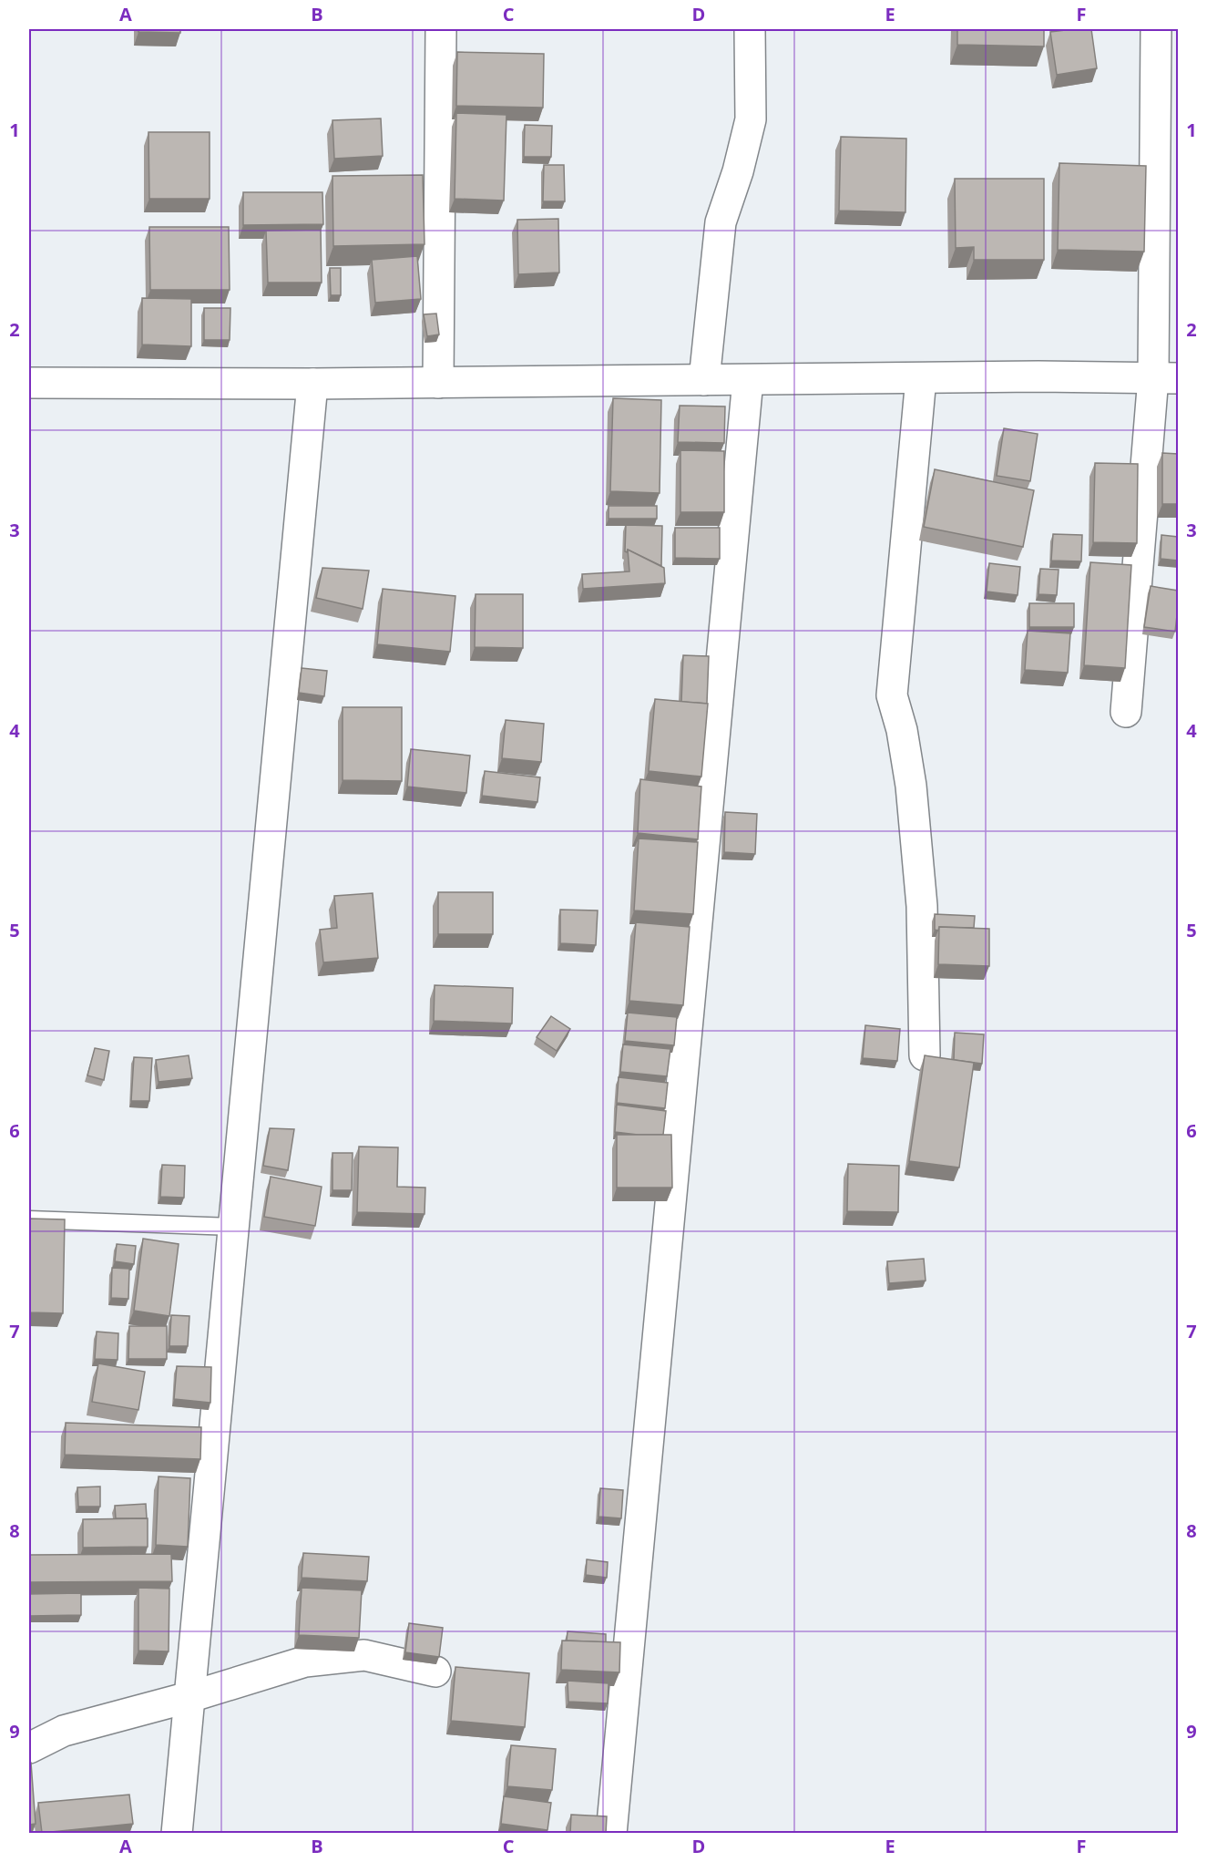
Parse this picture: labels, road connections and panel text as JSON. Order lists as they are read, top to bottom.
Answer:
{
  "grid": {
    "columns": [
      "A",
      "B",
      "C",
      "D",
      "E",
      "F"
    ],
    "rows": [
      "1",
      "2",
      "3",
      "4",
      "5",
      "6",
      "7",
      "8",
      "9"
    ]
  }
}
